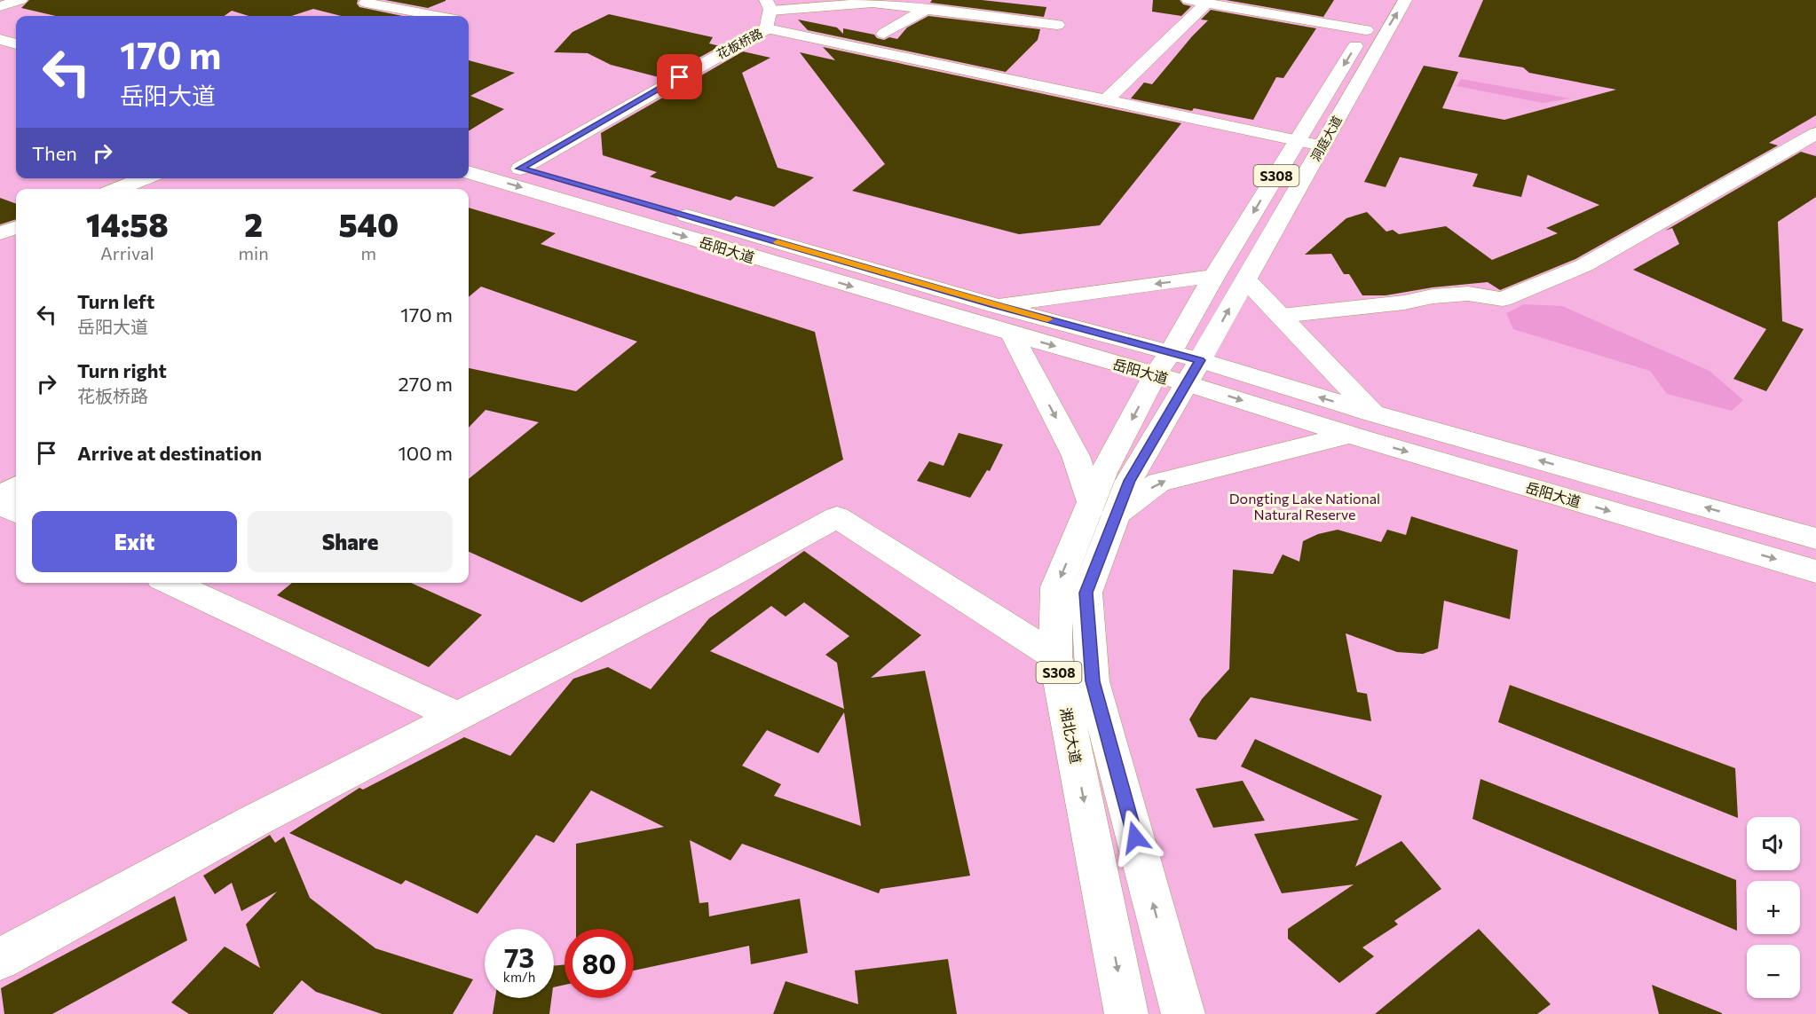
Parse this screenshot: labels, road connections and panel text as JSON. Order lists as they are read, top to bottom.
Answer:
{
  "streets": {
    "main road": [
      "花板桥路",
      "洞庭大道",
      "S308",
      "岳阳大道",
      "湘北大道"
    ]
  },
  "crossings": [
    ["花板桥路", "岳阳大道"],
    ["洞庭大道", "岳阳大道"],
    ["洞庭大道", "湘北大道"],
    ["岳阳大道", "湘北大道"]
  ],
  "parks": ["Dongting Lake National Natural Reserve"],
  "page": {
    "turn": ["170 m", "岳阳大道"],
    "then": "Then",
    "eta": [
      "14:58",
      "Arrival",
      "2",
      "min",
      "540",
      "m"
    ],
    "list": [
      {
        "name": "Turn left",
        "note": "岳阳大道",
        "value": "170 m"
      },
      {
        "name": "Turn right",
        "note": "花板桥路",
        "value": "270 m"
      },
      {
        "name": "Arrive at destination",
        "value": "100 m"
      }
    ],
    "buttons": ["Exit", "Share"],
    "map_buttons": ["+", "−"],
    "speed": "73 km/h",
    "limit": "80"
  }
}
